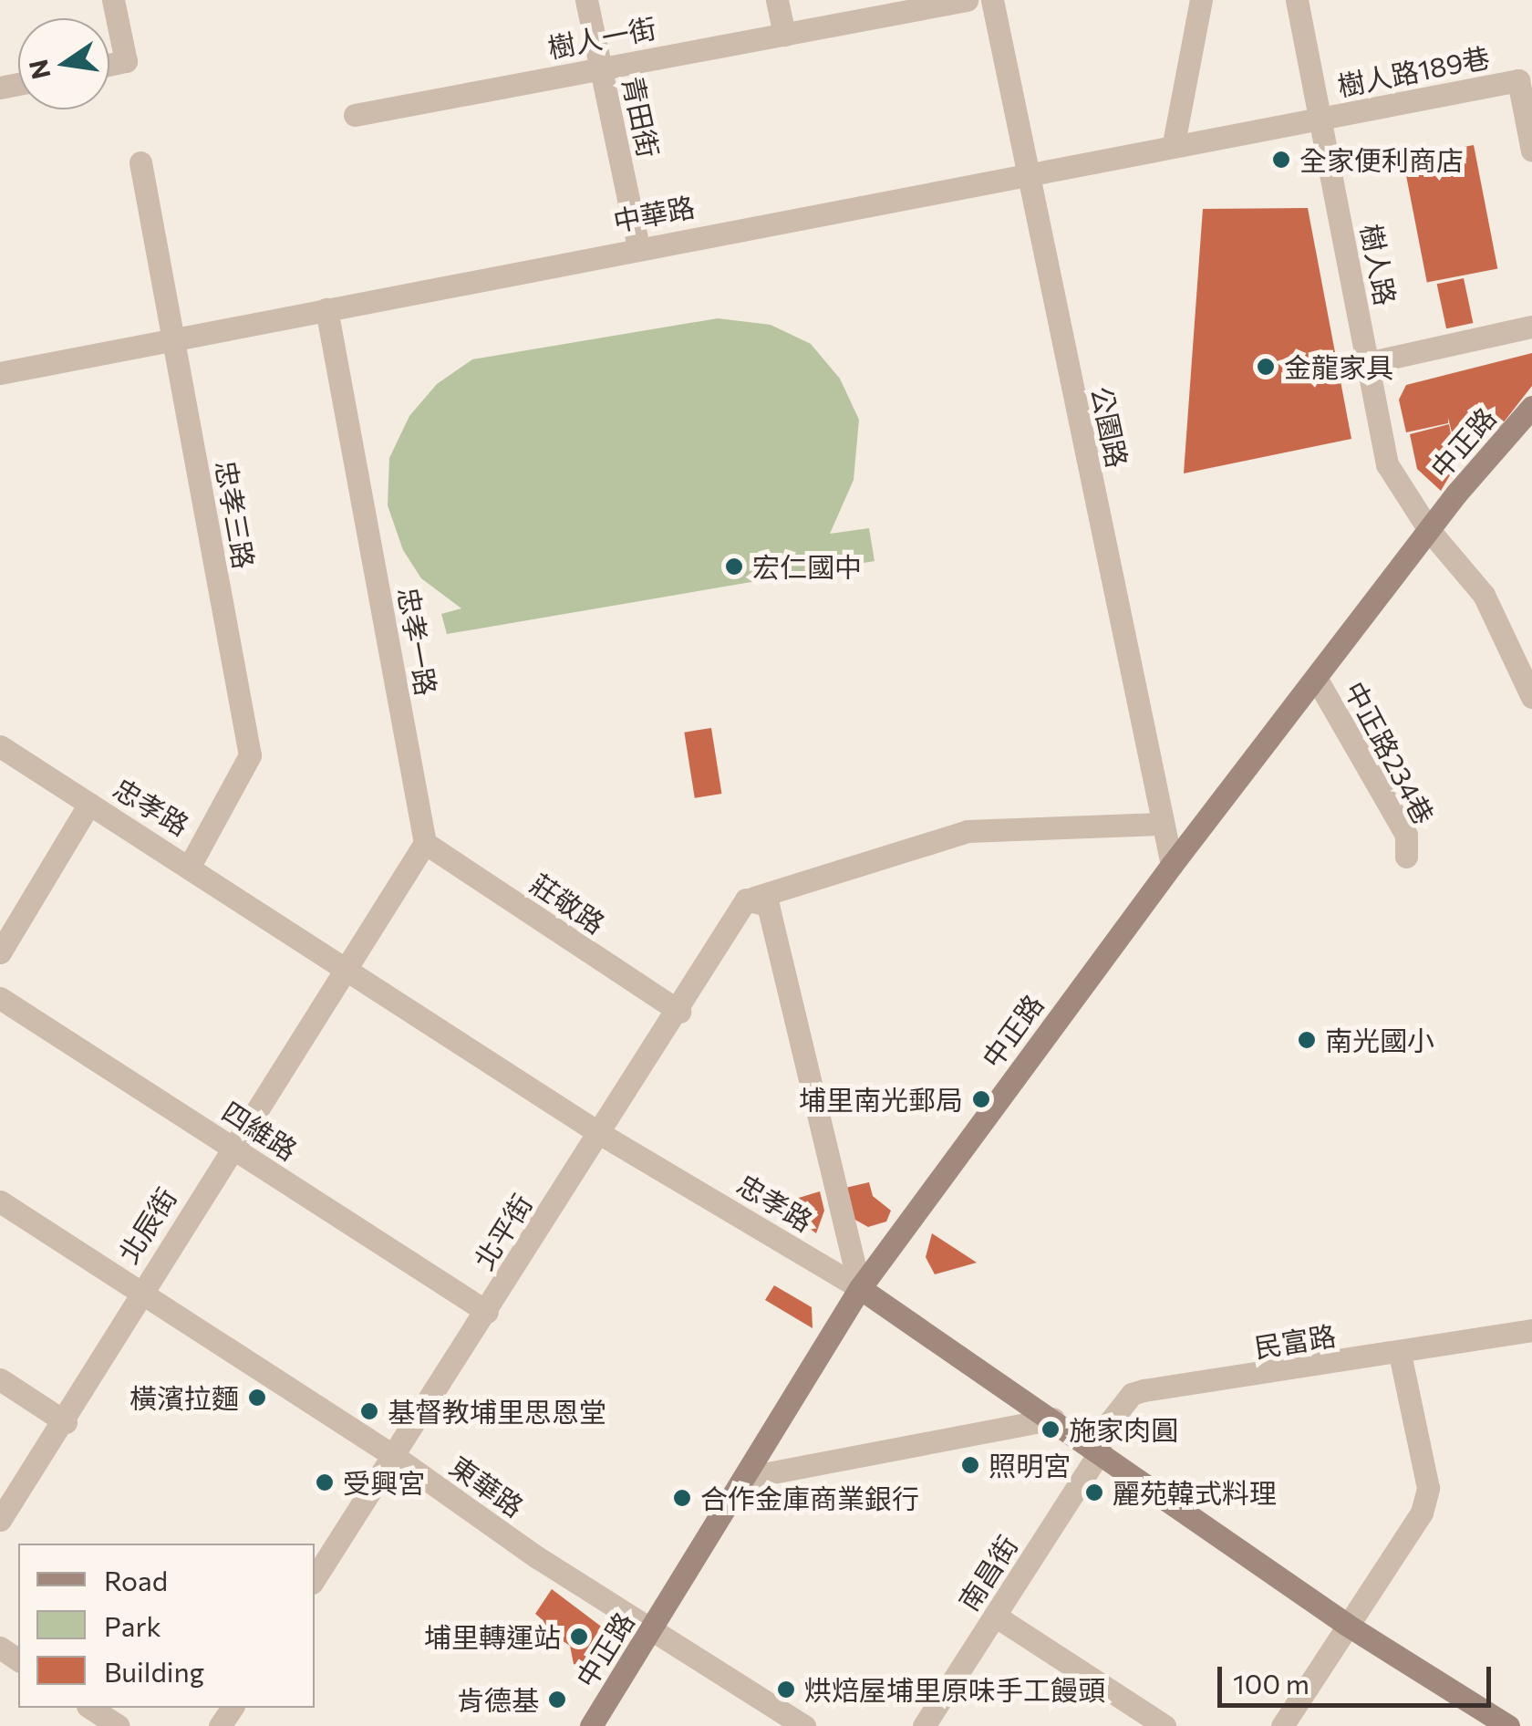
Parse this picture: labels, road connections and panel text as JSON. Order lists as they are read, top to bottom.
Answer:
{
  "streets": {
    "main road": ["中正路", "忠孝路"],
    "street": [
      "樹人一街",
      "樹人路189巷",
      "青田街",
      "中華路",
      "樹人路",
      "公園路",
      "忠孝三路",
      "忠孝一路",
      "中正路234巷",
      "莊敬路",
      "四維路",
      "北辰街",
      "北平街",
      "民富路",
      "東華路",
      "南昌街"
    ]
  },
  "crossings": [
    ["樹人一街", "青田街"],
    ["樹人路189巷", "中華路"],
    ["樹人路189巷", "樹人路"],
    ["青田街", "中華路"],
    ["中華路", "樹人路"],
    ["中華路", "公園路"],
    ["中華路", "忠孝三路"],
    ["中華路", "忠孝一路"],
    ["樹人路", "中正路"],
    ["公園路", "中正路"],
    ["中正路", "中正路234巷"],
    ["中正路", "忠孝路"],
    ["中正路", "東華路"],
    ["忠孝三路", "忠孝路"],
    ["忠孝一路", "莊敬路"],
    ["忠孝路", "北辰街"],
    ["忠孝路", "北平街"],
    ["忠孝路", "民富路"],
    ["忠孝路", "南昌街"],
    ["莊敬路", "北平街"],
    ["四維路", "北辰街"],
    ["四維路", "北平街"],
    ["北辰街", "東華路"],
    ["北平街", "東華路"],
    ["民富路", "南昌街"]
  ],
  "places": [
    "全家便利商店",
    "金龍家具",
    "宏仁國中",
    "南光國小",
    "埔里南光郵局",
    "橫濱拉麵",
    "基督教埔里思恩堂",
    "施家肉圓",
    "照明宮",
    "受興宮",
    "麗苑韓式料理",
    "合作金庫商業銀行",
    "埔里轉運站",
    "烘焙屋埔里原味手工饅頭",
    "肯德基"
  ],
  "legend": ["Road", "Park", "Building"],
  "scale_bar": "100 m",
  "north": "left"
}
